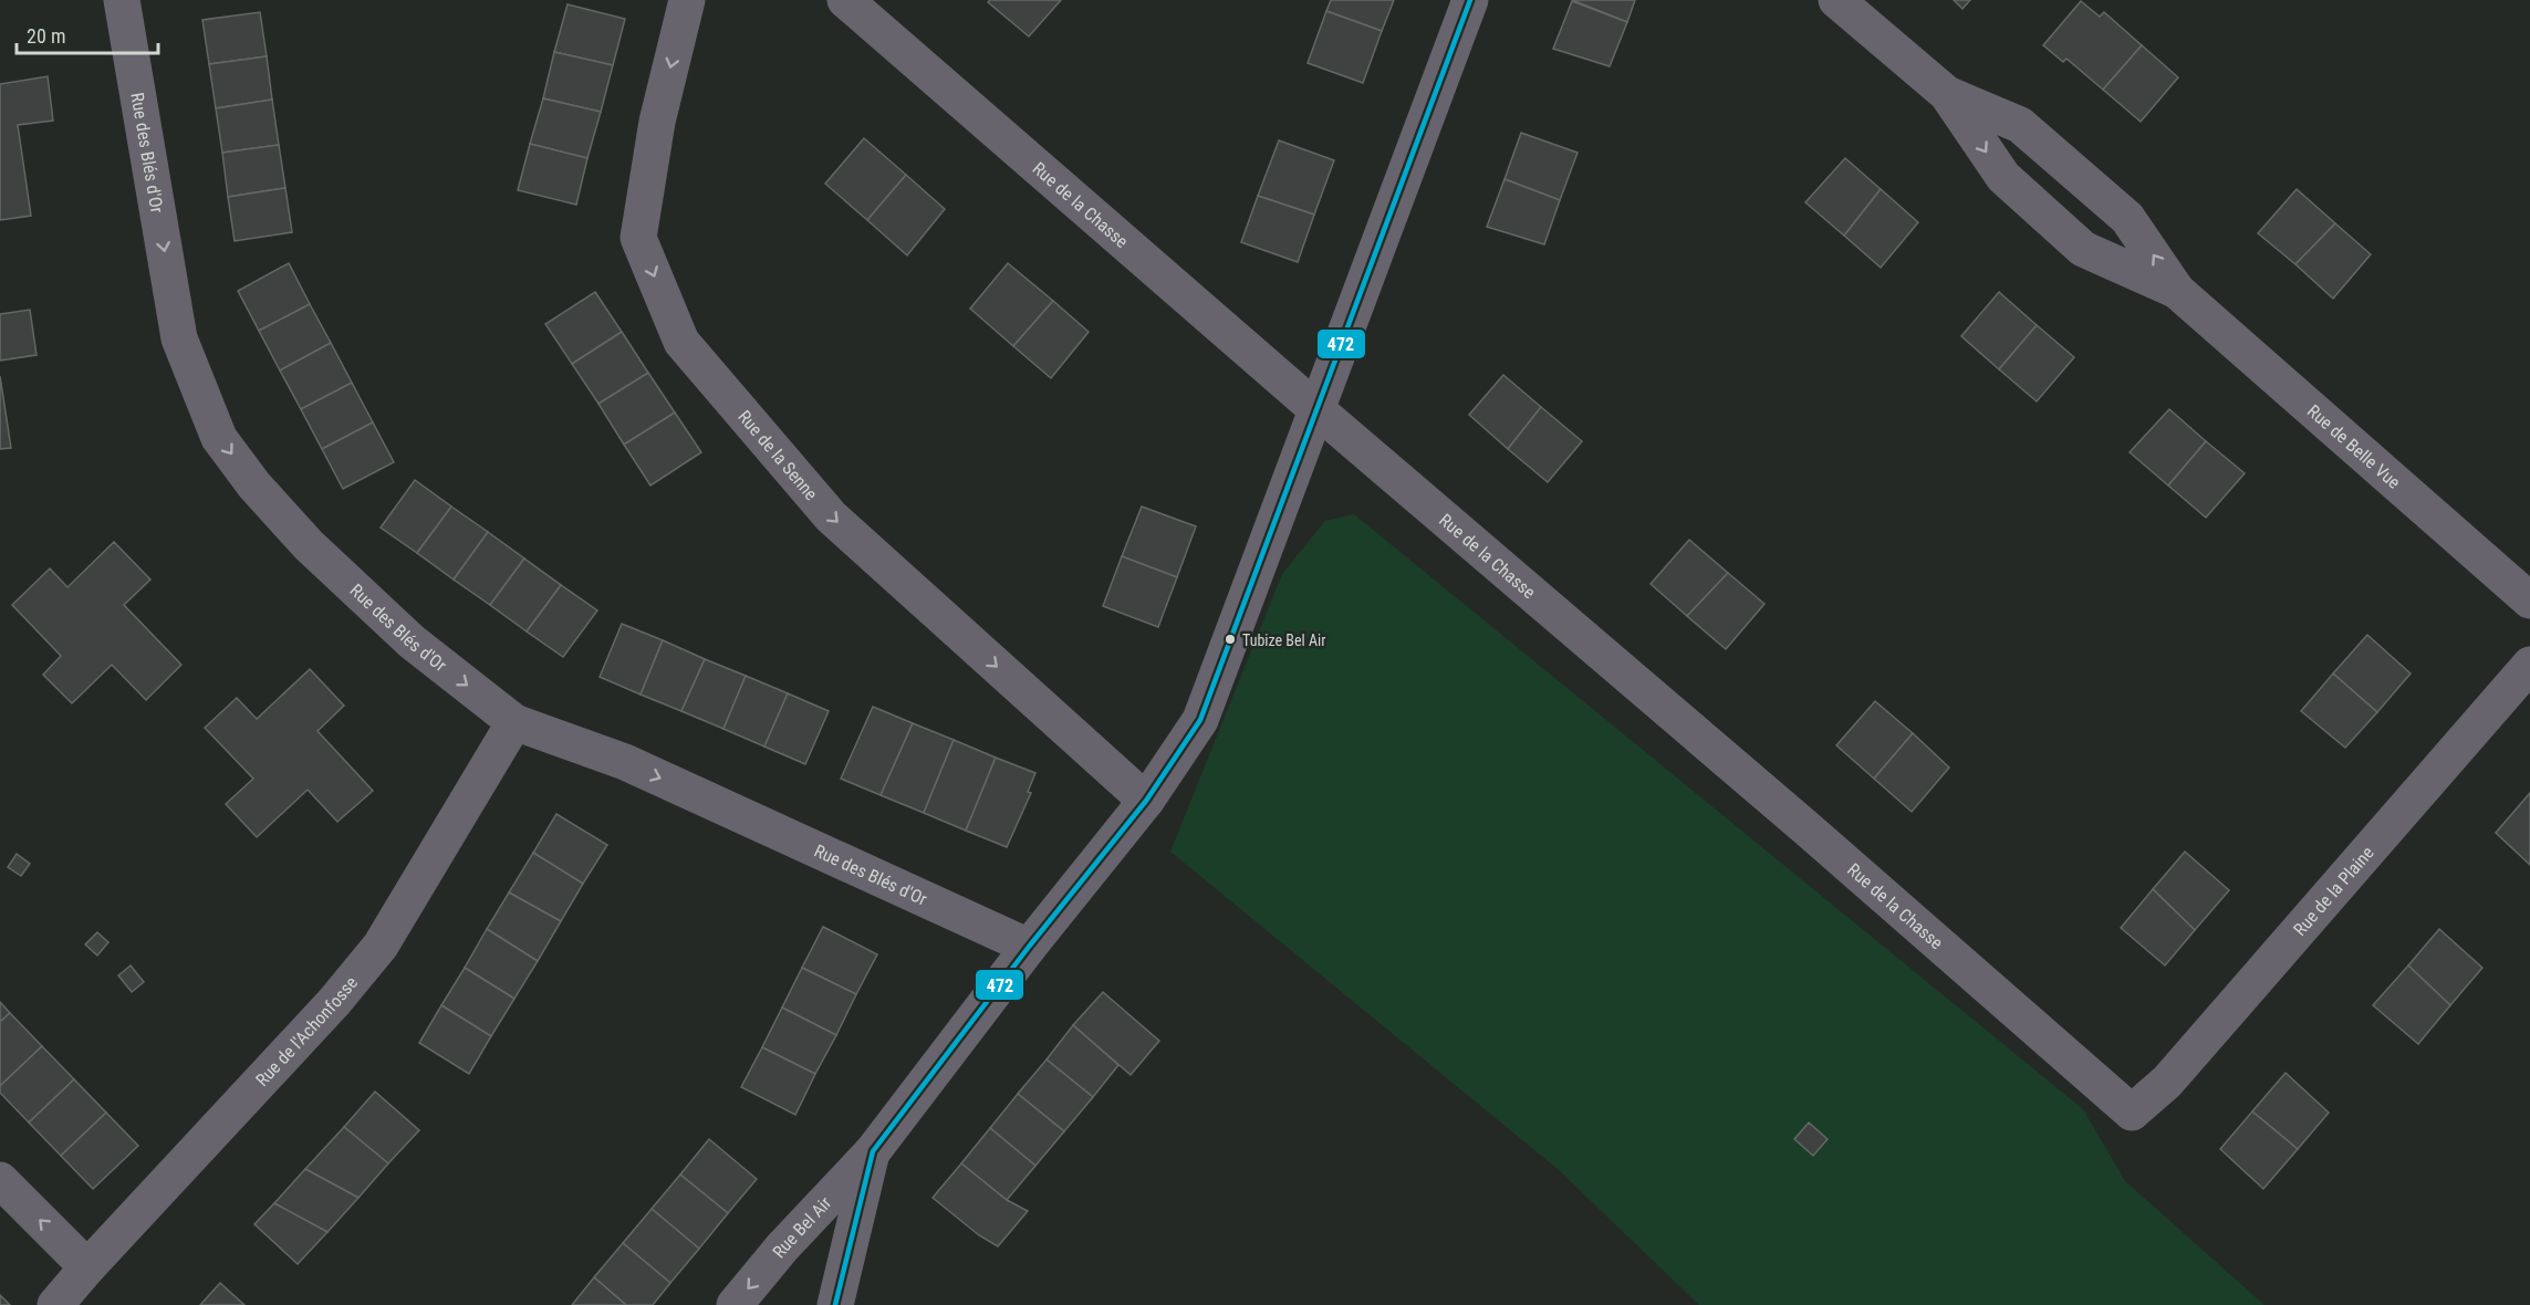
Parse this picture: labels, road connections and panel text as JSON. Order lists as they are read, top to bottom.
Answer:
{
  "streets": {
    "street": [
      "Rue des Blés d'Or",
      "Rue de la Chasse",
      "Rue de Belle Vue",
      "Rue de la Senne",
      "Rue de la Plaine",
      "Rue de l'Achonfosse",
      "Rue Bel Air"
    ]
  },
  "crossings": [
    ["Rue des Blés d'Or", "Rue de l'Achonfosse"],
    ["Rue des Blés d'Or", "Rue Bel Air"],
    ["Rue de la Chasse", "Rue de la Plaine"],
    ["Rue de la Chasse", "Rue Bel Air"],
    ["Rue de la Senne", "Rue Bel Air"]
  ],
  "one_way": ["Rue des Blés d'Or", "Rue de la Senne"],
  "places": ["Tubize Bel Air"],
  "lines": ["transit line 472"],
  "scale_bar": "20 m"
}
